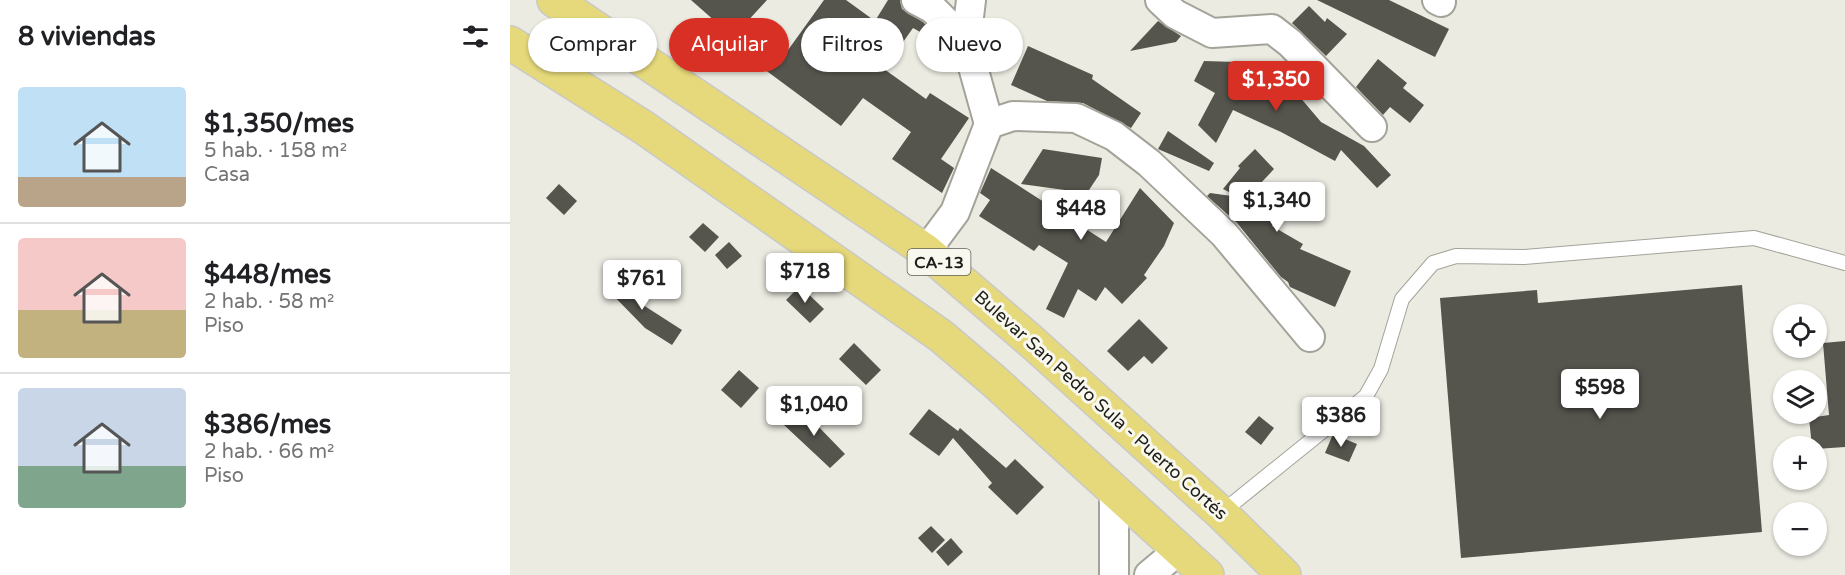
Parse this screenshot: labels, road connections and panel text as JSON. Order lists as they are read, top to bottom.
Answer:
{
  "streets": {
    "highway": ["CA-13", "Bulevar San Pedro Sula - Puerto Cortés"]
  },
  "page": {
    "heading": "8 viviendas",
    "chip": [
      "Comprar",
      "Alquilar",
      "Filtros",
      "Nuevo"
    ],
    "price": [
      "$1,350",
      "$1,340",
      "$448",
      "$718",
      "$761",
      "$598",
      "$1,040",
      "$386"
    ],
    "list": [
      {
        "name": "$1,350/mes",
        "note": "5 hab. · 158 m² · Casa"
      },
      {
        "name": "$448/mes",
        "note": "2 hab. · 58 m² · Piso"
      },
      {
        "name": "$386/mes",
        "note": "2 hab. · 66 m² · Piso"
      }
    ],
    "map_buttons": ["+", "−"]
  }
}
